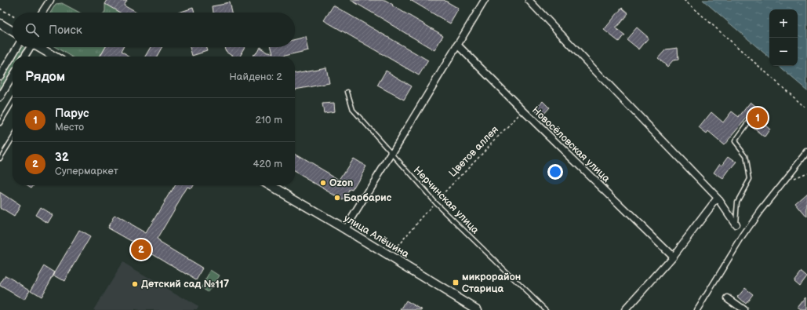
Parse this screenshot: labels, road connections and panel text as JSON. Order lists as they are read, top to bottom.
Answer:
{
  "streets": {
    "street": ["Новосёловская улица", "улица Алёшина"],
    "lane": ["Нерчинская улица"],
    "path": ["Цветов аллея"]
  },
  "crossings": [
    ["Новосёловская улица", "Цветов аллея"],
    ["Цветов аллея", "Нерчинская улица"]
  ],
  "places": {
    "other": ["Ozon", "Барбарис", "Детский сад №117"],
    "transit": ["микрорайон Старица"]
  },
  "page": {
    "map_buttons": ["+", "−"],
    "search": "Поиск",
    "heading": ["Рядом", "Найдено: 2"],
    "list": [
      {
        "mark": "1",
        "name": "Парус",
        "note": "Место",
        "value": "210 m"
      },
      {
        "mark": "2",
        "name": "32",
        "note": "Супермаркет",
        "value": "420 m"
      }
    ],
    "pins": ["1", "2"]
  }
}
